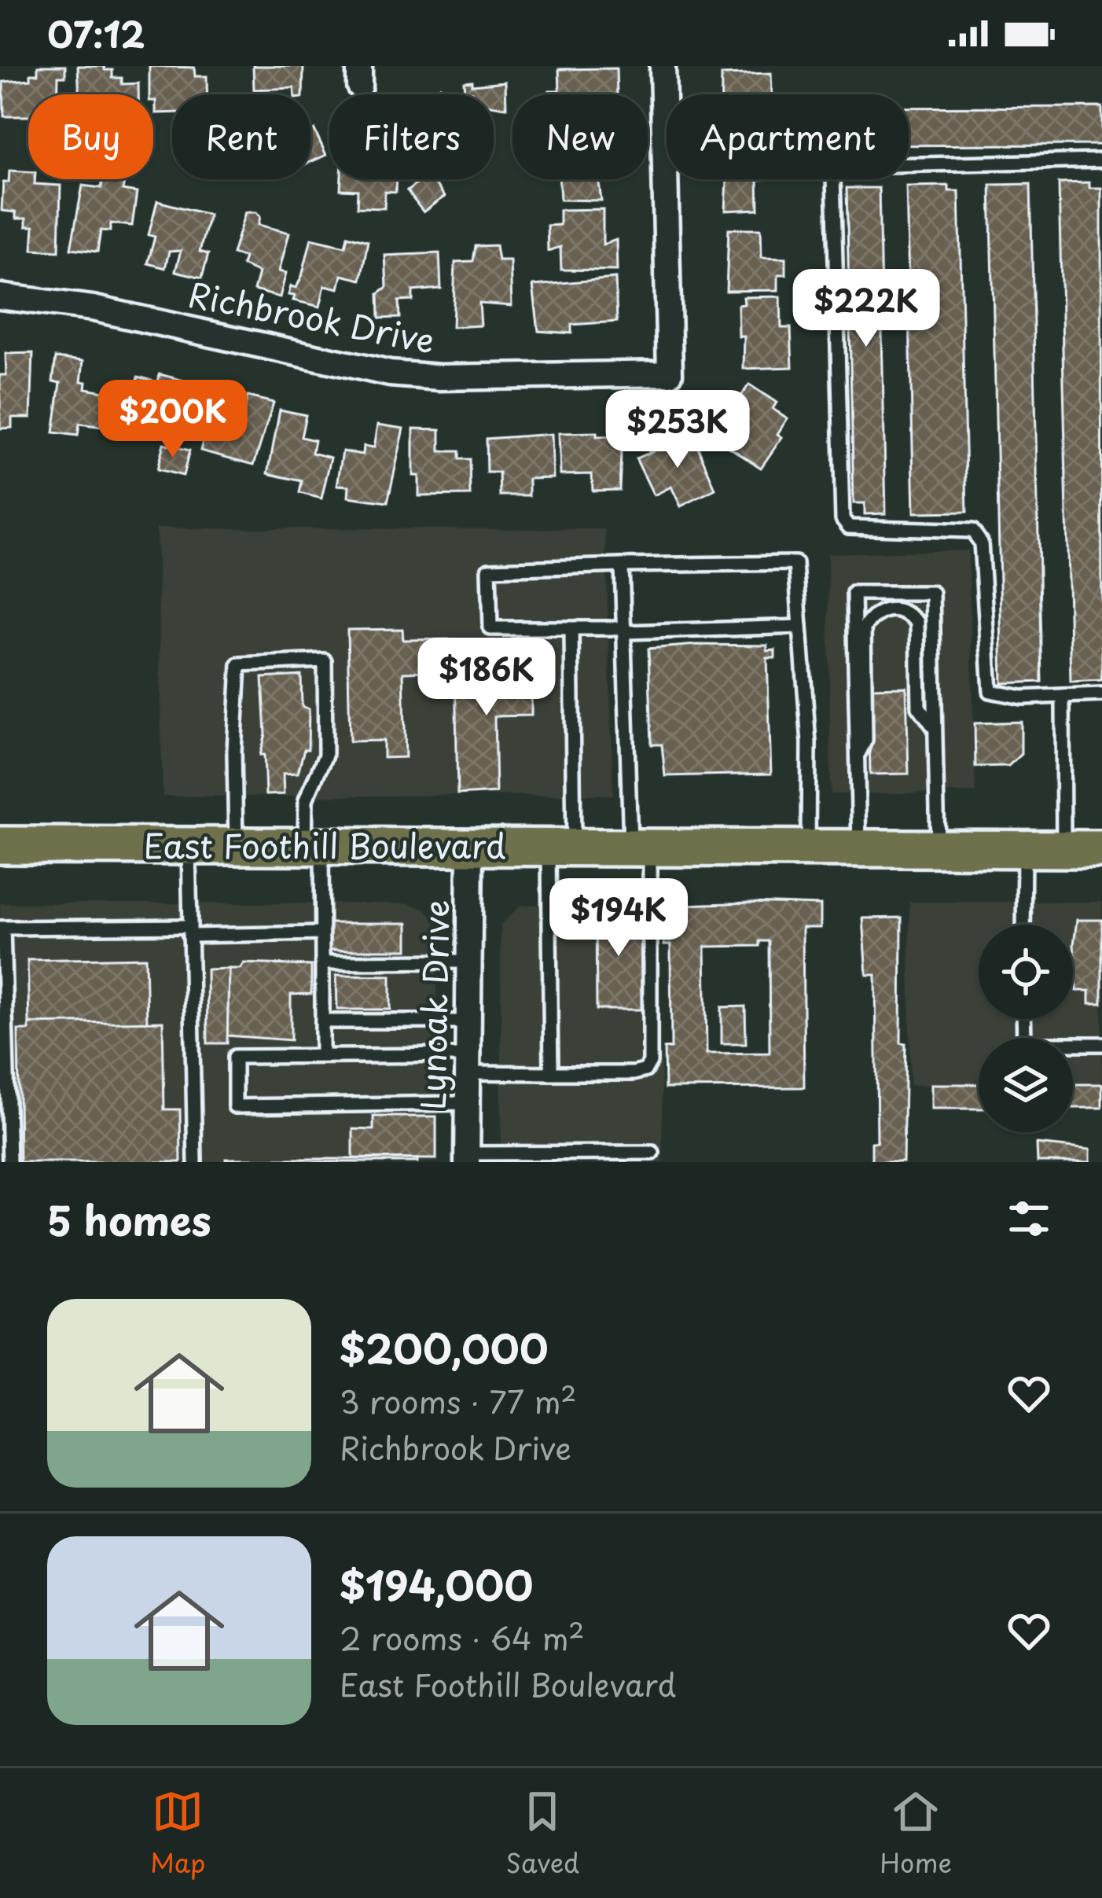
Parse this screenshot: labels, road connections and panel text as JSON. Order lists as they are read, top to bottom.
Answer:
{
  "streets": {
    "main road": ["East Foothill Boulevard"],
    "street": ["Richbrook Drive", "Lynoak Drive"]
  },
  "crossings": [
    ["East Foothill Boulevard", "Lynoak Drive"]
  ],
  "page": {
    "status": "07:12",
    "chip": [
      "Buy",
      "Rent",
      "Filters",
      "New",
      "Apartment"
    ],
    "price": [
      "$222K",
      "$200K",
      "$253K",
      "$186K",
      "$194K"
    ],
    "heading": "5 homes",
    "list": [
      {
        "name": "$200,000",
        "note": "3 rooms · 77 m² · Richbrook Drive"
      },
      {
        "name": "$194,000",
        "note": "2 rooms · 64 m² · East Foothill Boulevard"
      }
    ],
    "tabs": ["Map", "Saved", "Home"]
  }
}
